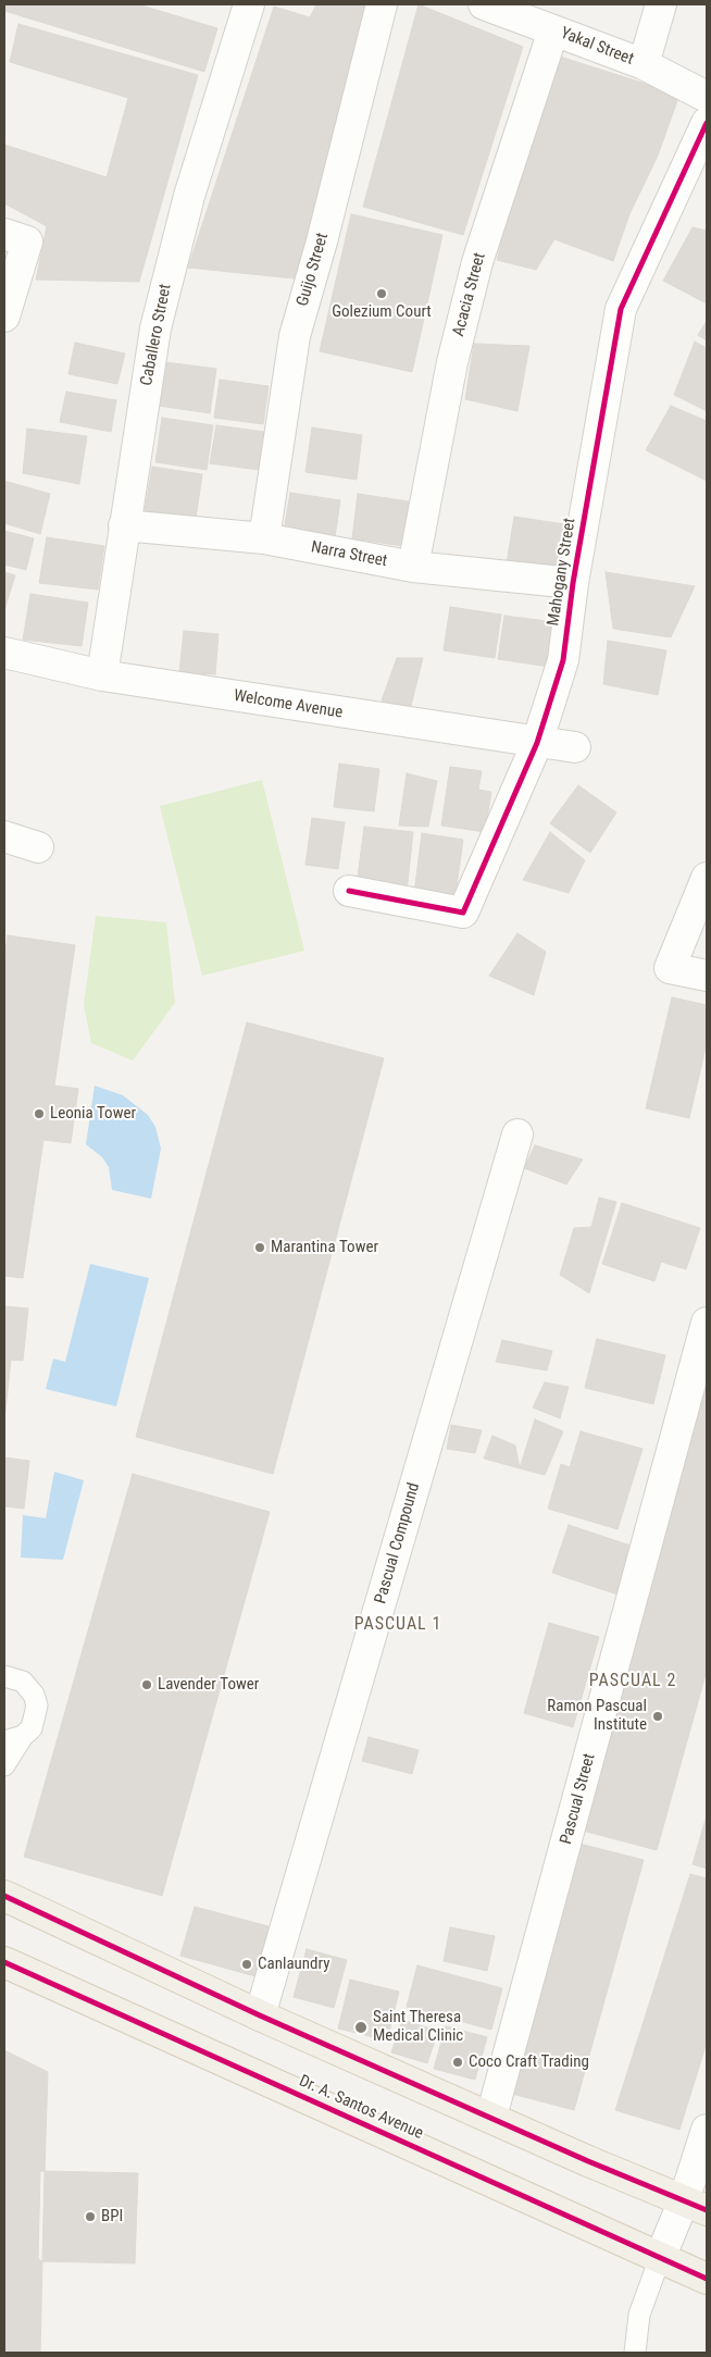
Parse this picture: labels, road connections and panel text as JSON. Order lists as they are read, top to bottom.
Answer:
{
  "streets": {
    "main road": ["Dr. A. Santos Avenue"],
    "street": [
      "Yakal Street",
      "Guijo Street",
      "Acacia Street",
      "Caballero Street",
      "Narra Street",
      "Mahogany Street",
      "Welcome Avenue",
      "Pascual Compound",
      "Pascual Street"
    ]
  },
  "crossings": [
    ["Yakal Street", "Acacia Street"],
    ["Guijo Street", "Narra Street"],
    ["Acacia Street", "Narra Street"],
    ["Caballero Street", "Narra Street"],
    ["Caballero Street", "Welcome Avenue"],
    ["Narra Street", "Mahogany Street"],
    ["Mahogany Street", "Welcome Avenue"]
  ],
  "districts": ["PASCUAL 1", "PASCUAL 2"],
  "places": [
    "Golezium Court",
    "Leonia Tower",
    "Marantina Tower",
    "Lavender Tower",
    "Ramon Pascual Institute",
    "Canlaundry",
    "Saint Theresa Medical Clinic",
    "Coco Craft Trading",
    "BPI"
  ]
}
